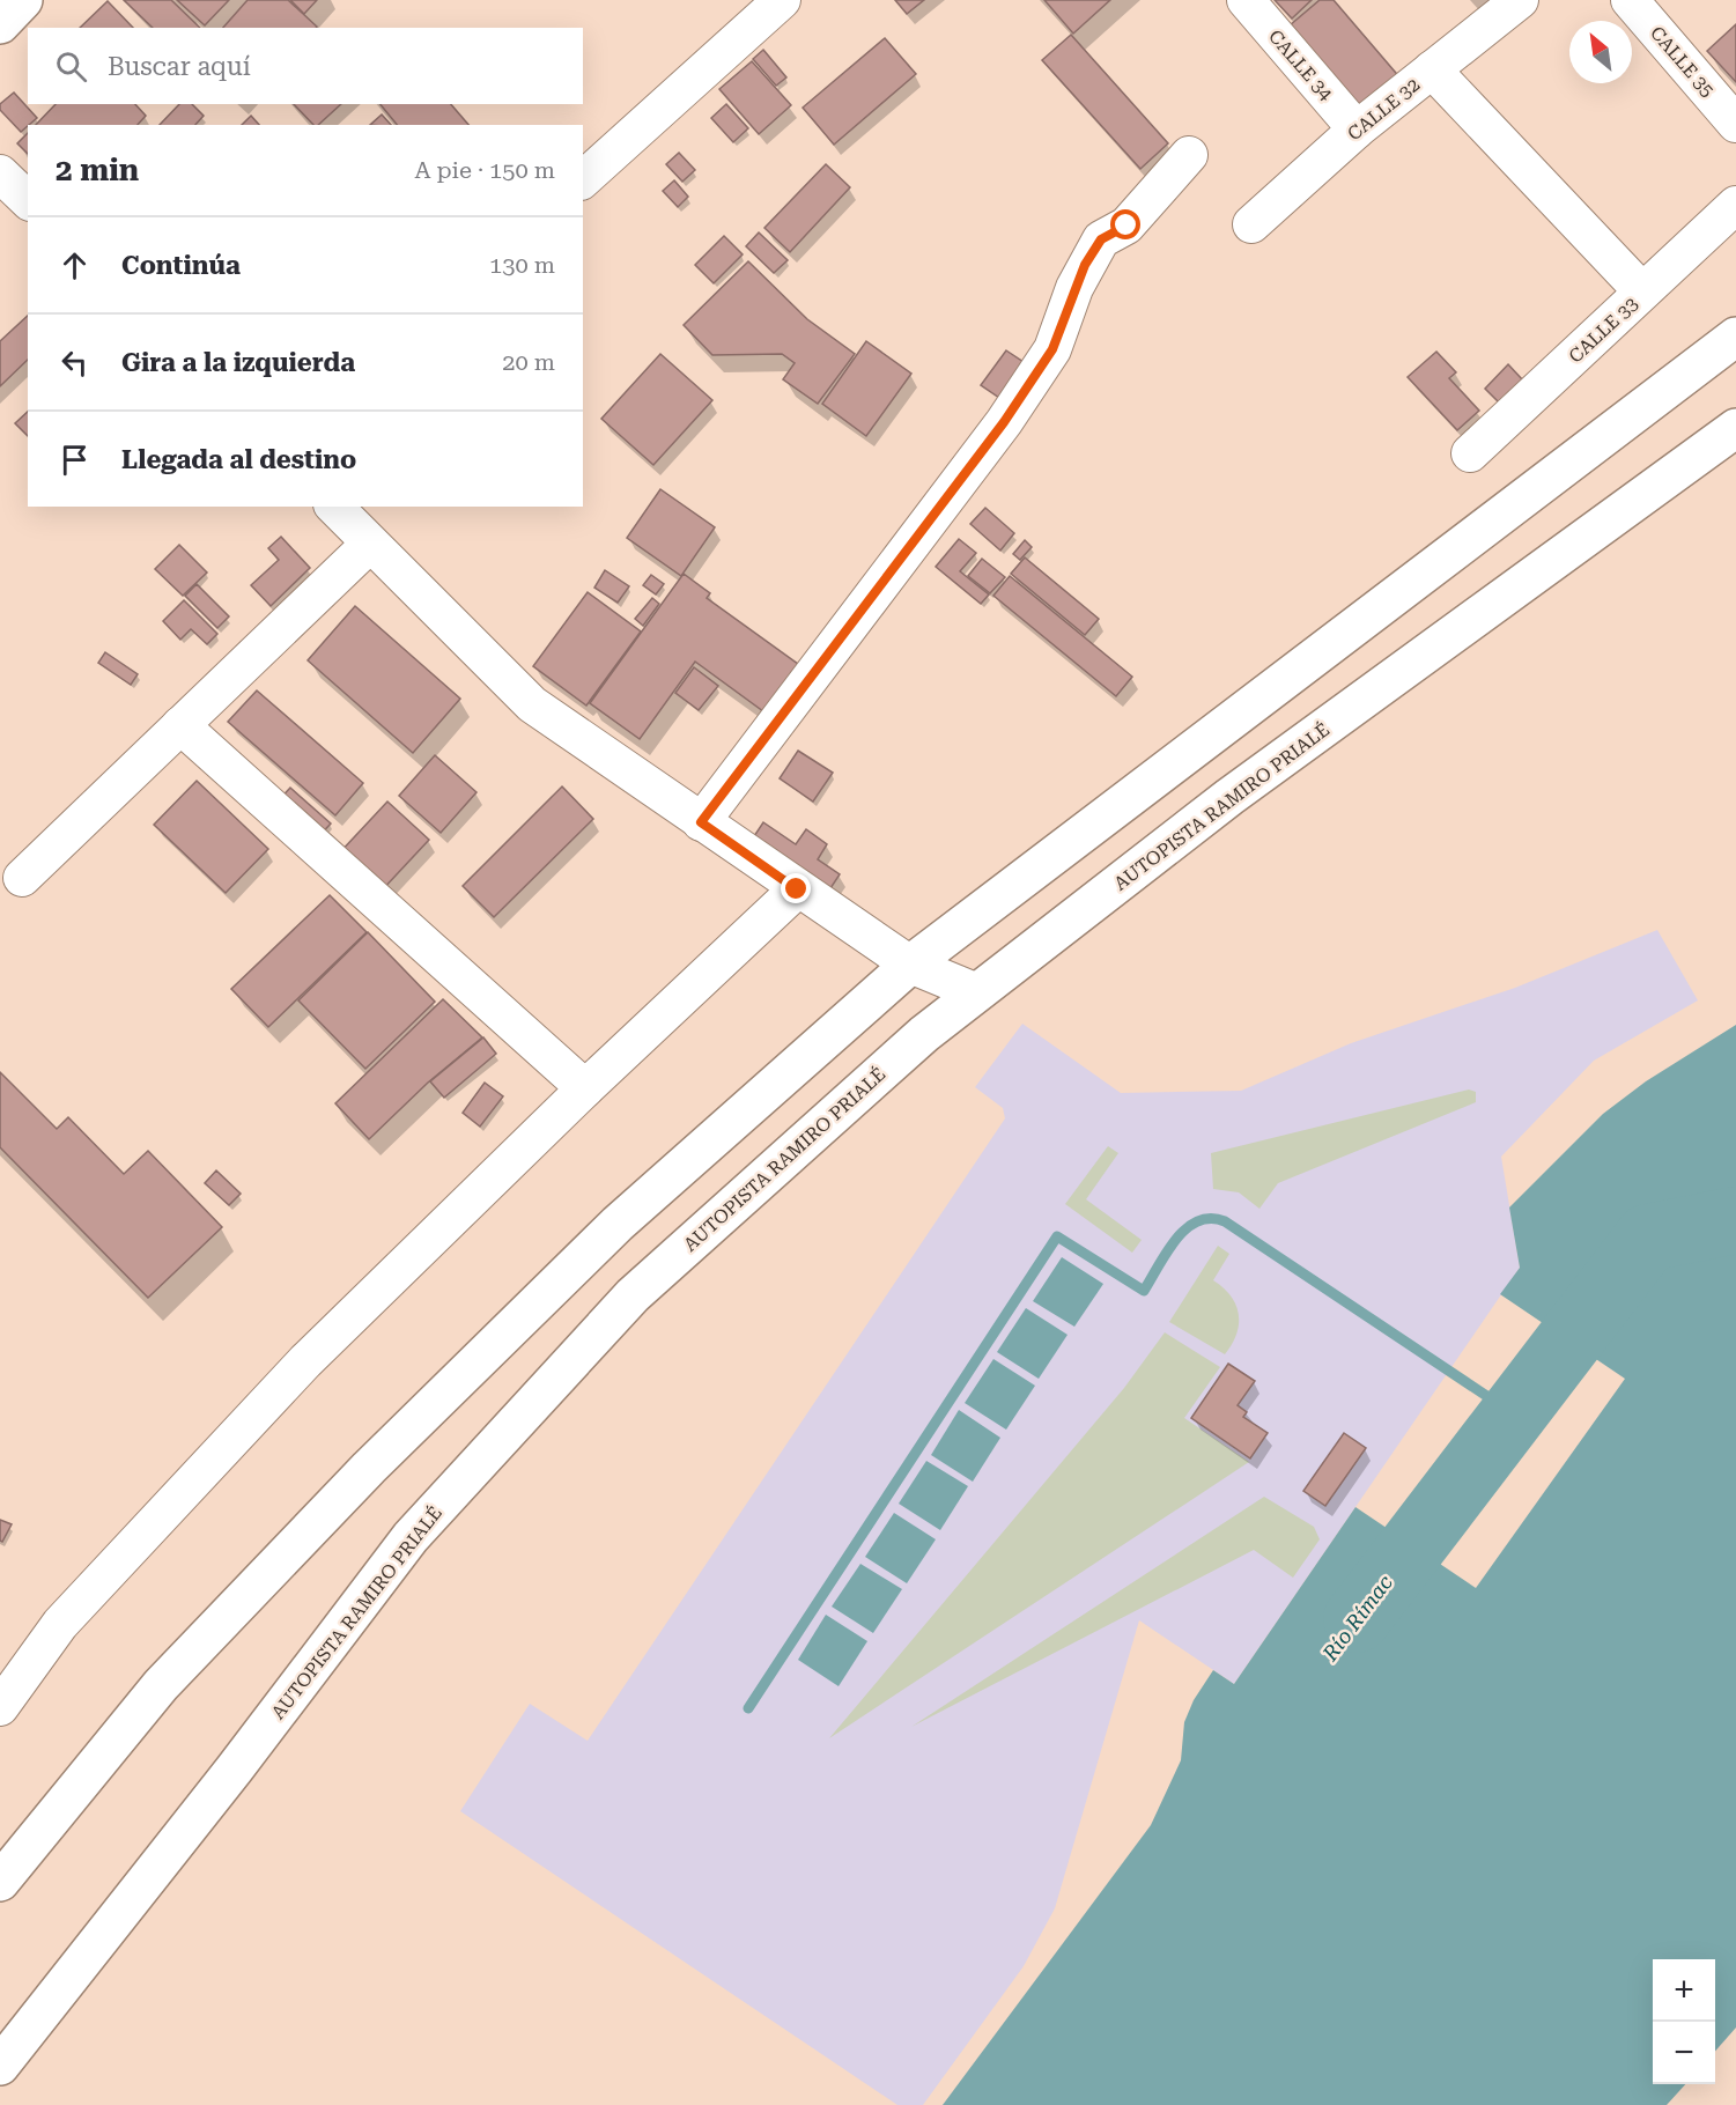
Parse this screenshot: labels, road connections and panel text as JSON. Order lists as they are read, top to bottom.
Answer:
{
  "streets": {
    "main road": ["AUTOPISTA RAMIRO PRIALÉ"],
    "street": [
      "CALLE 35",
      "CALLE 34",
      "CALLE 32",
      "CALLE 33"
    ]
  },
  "crossings": [
    ["CALLE 34", "CALLE 32"]
  ],
  "water": ["Río Rímac"],
  "north": "top left",
  "page": {
    "search": "Buscar aquí",
    "heading": ["2 min", "A pie · 150 m"],
    "list": [
      ["Continúa", "130 m"],
      ["Gira a la izquierda", "20 m"],
      "Llegada al destino"
    ],
    "map_buttons": ["+", "−"]
  }
}
